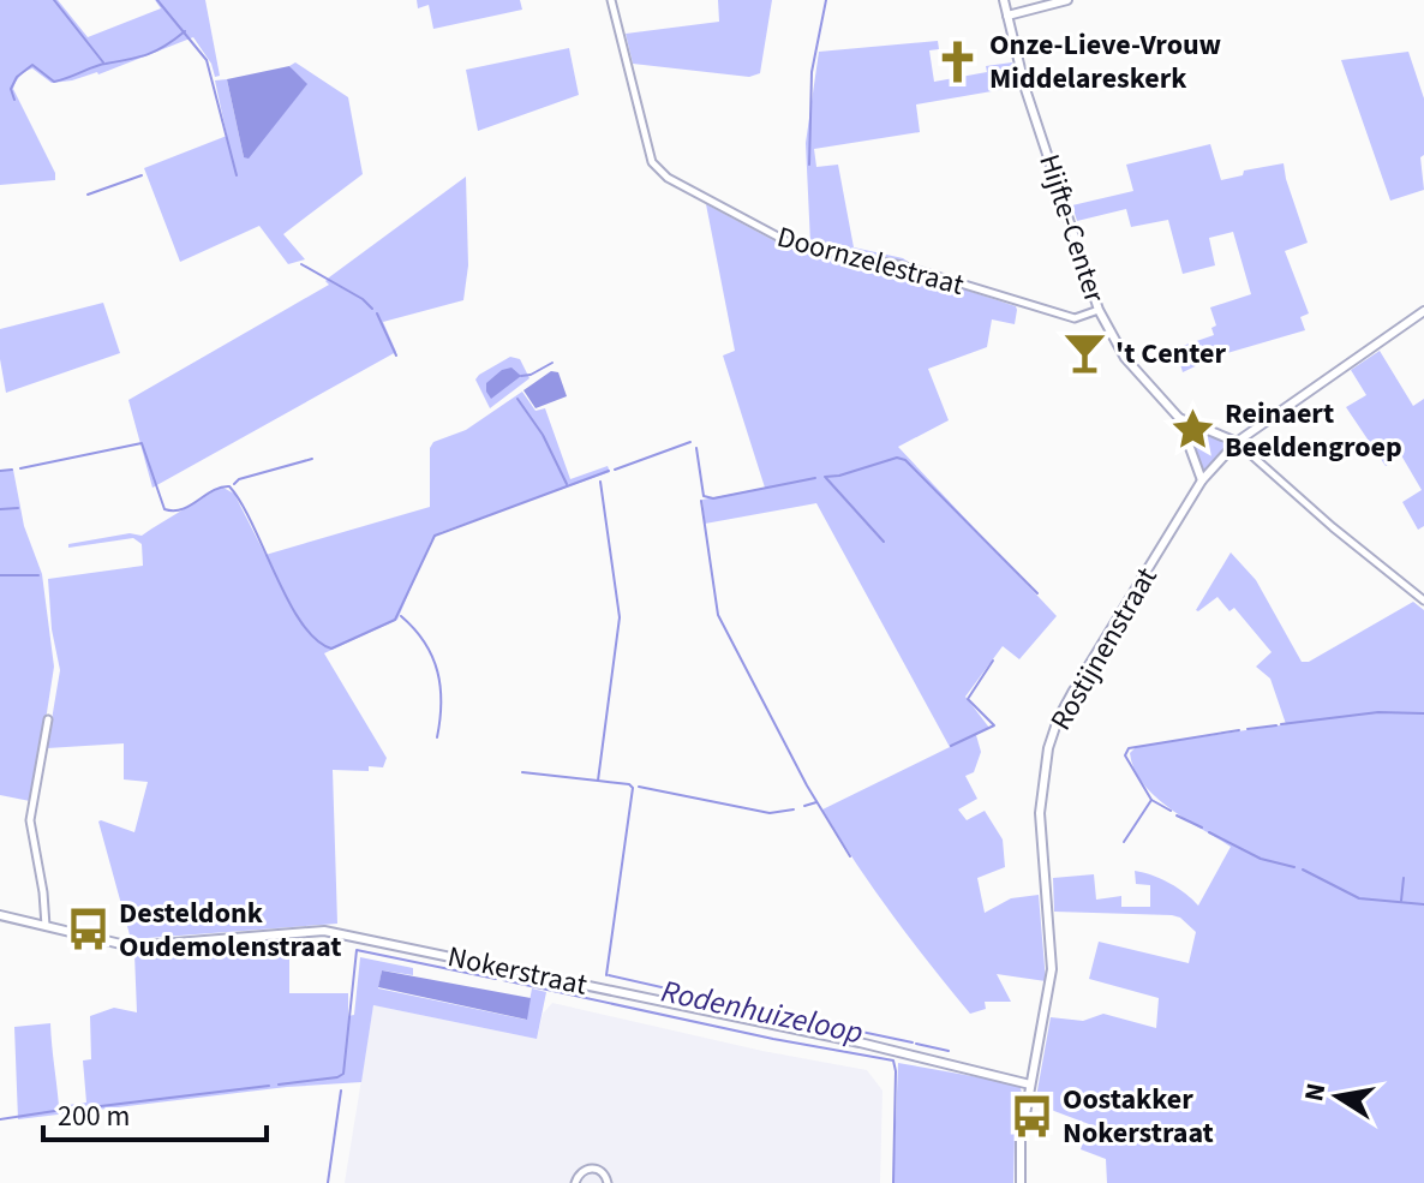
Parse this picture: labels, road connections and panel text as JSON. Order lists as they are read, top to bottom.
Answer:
{
  "streets": {
    "street": [
      "Hijfte-Center",
      "Doornzelestraat",
      "Rostijnenstraat",
      "Nokerstraat"
    ]
  },
  "crossings": [
    ["Hijfte-Center", "Doornzelestraat"],
    ["Hijfte-Center", "Rostijnenstraat"],
    ["Rostijnenstraat", "Nokerstraat"]
  ],
  "water": ["Rodenhuizeloop"],
  "places": {
    "church": ["Onze-Lieve-Vrouw Middelareskerk"],
    "bar": ["'t Center"],
    "place": ["Reinaert Beeldengroep"],
    "bus stop": ["Desteldonk Oudemolenstraat", "Oostakker Nokerstraat"]
  },
  "scale_bar": "200 m",
  "north": "left"
}
